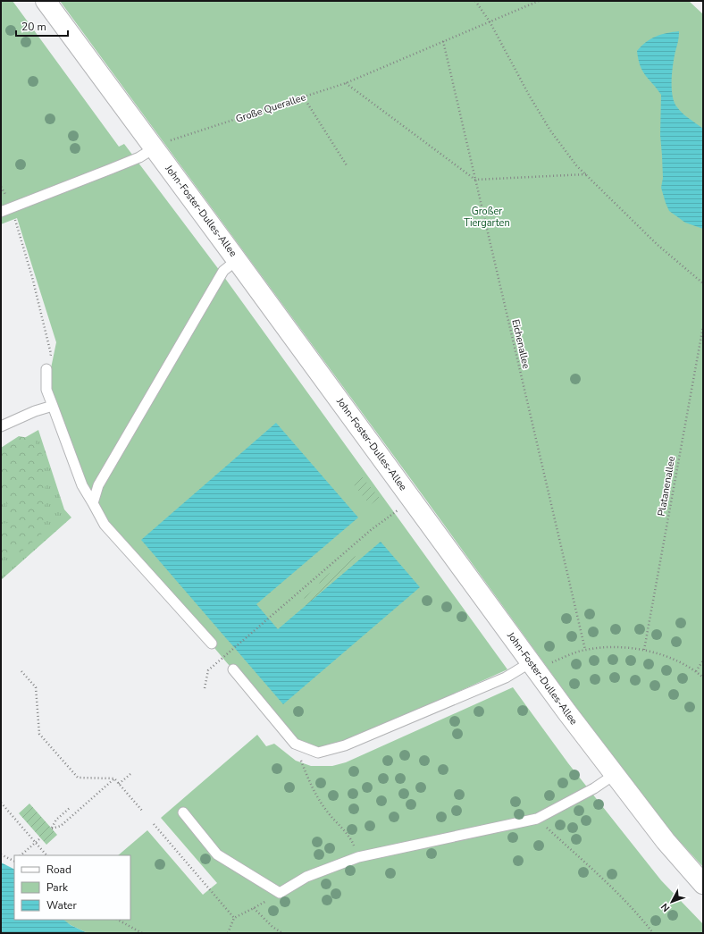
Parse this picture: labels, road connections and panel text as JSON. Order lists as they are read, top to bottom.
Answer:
{
  "streets": {
    "street": ["John-Foster-Dulles-Allee"],
    "path": ["Große Querallee", "Eichenallee", "Platanenallee"]
  },
  "crossings": [
    ["Große Querallee", "John-Foster-Dulles-Allee"],
    ["Große Querallee", "Eichenallee"]
  ],
  "parks": ["Großer Tiergarten"],
  "legend": ["Road", "Park", "Water"],
  "scale_bar": "20 m",
  "north": "bottom left"
}
